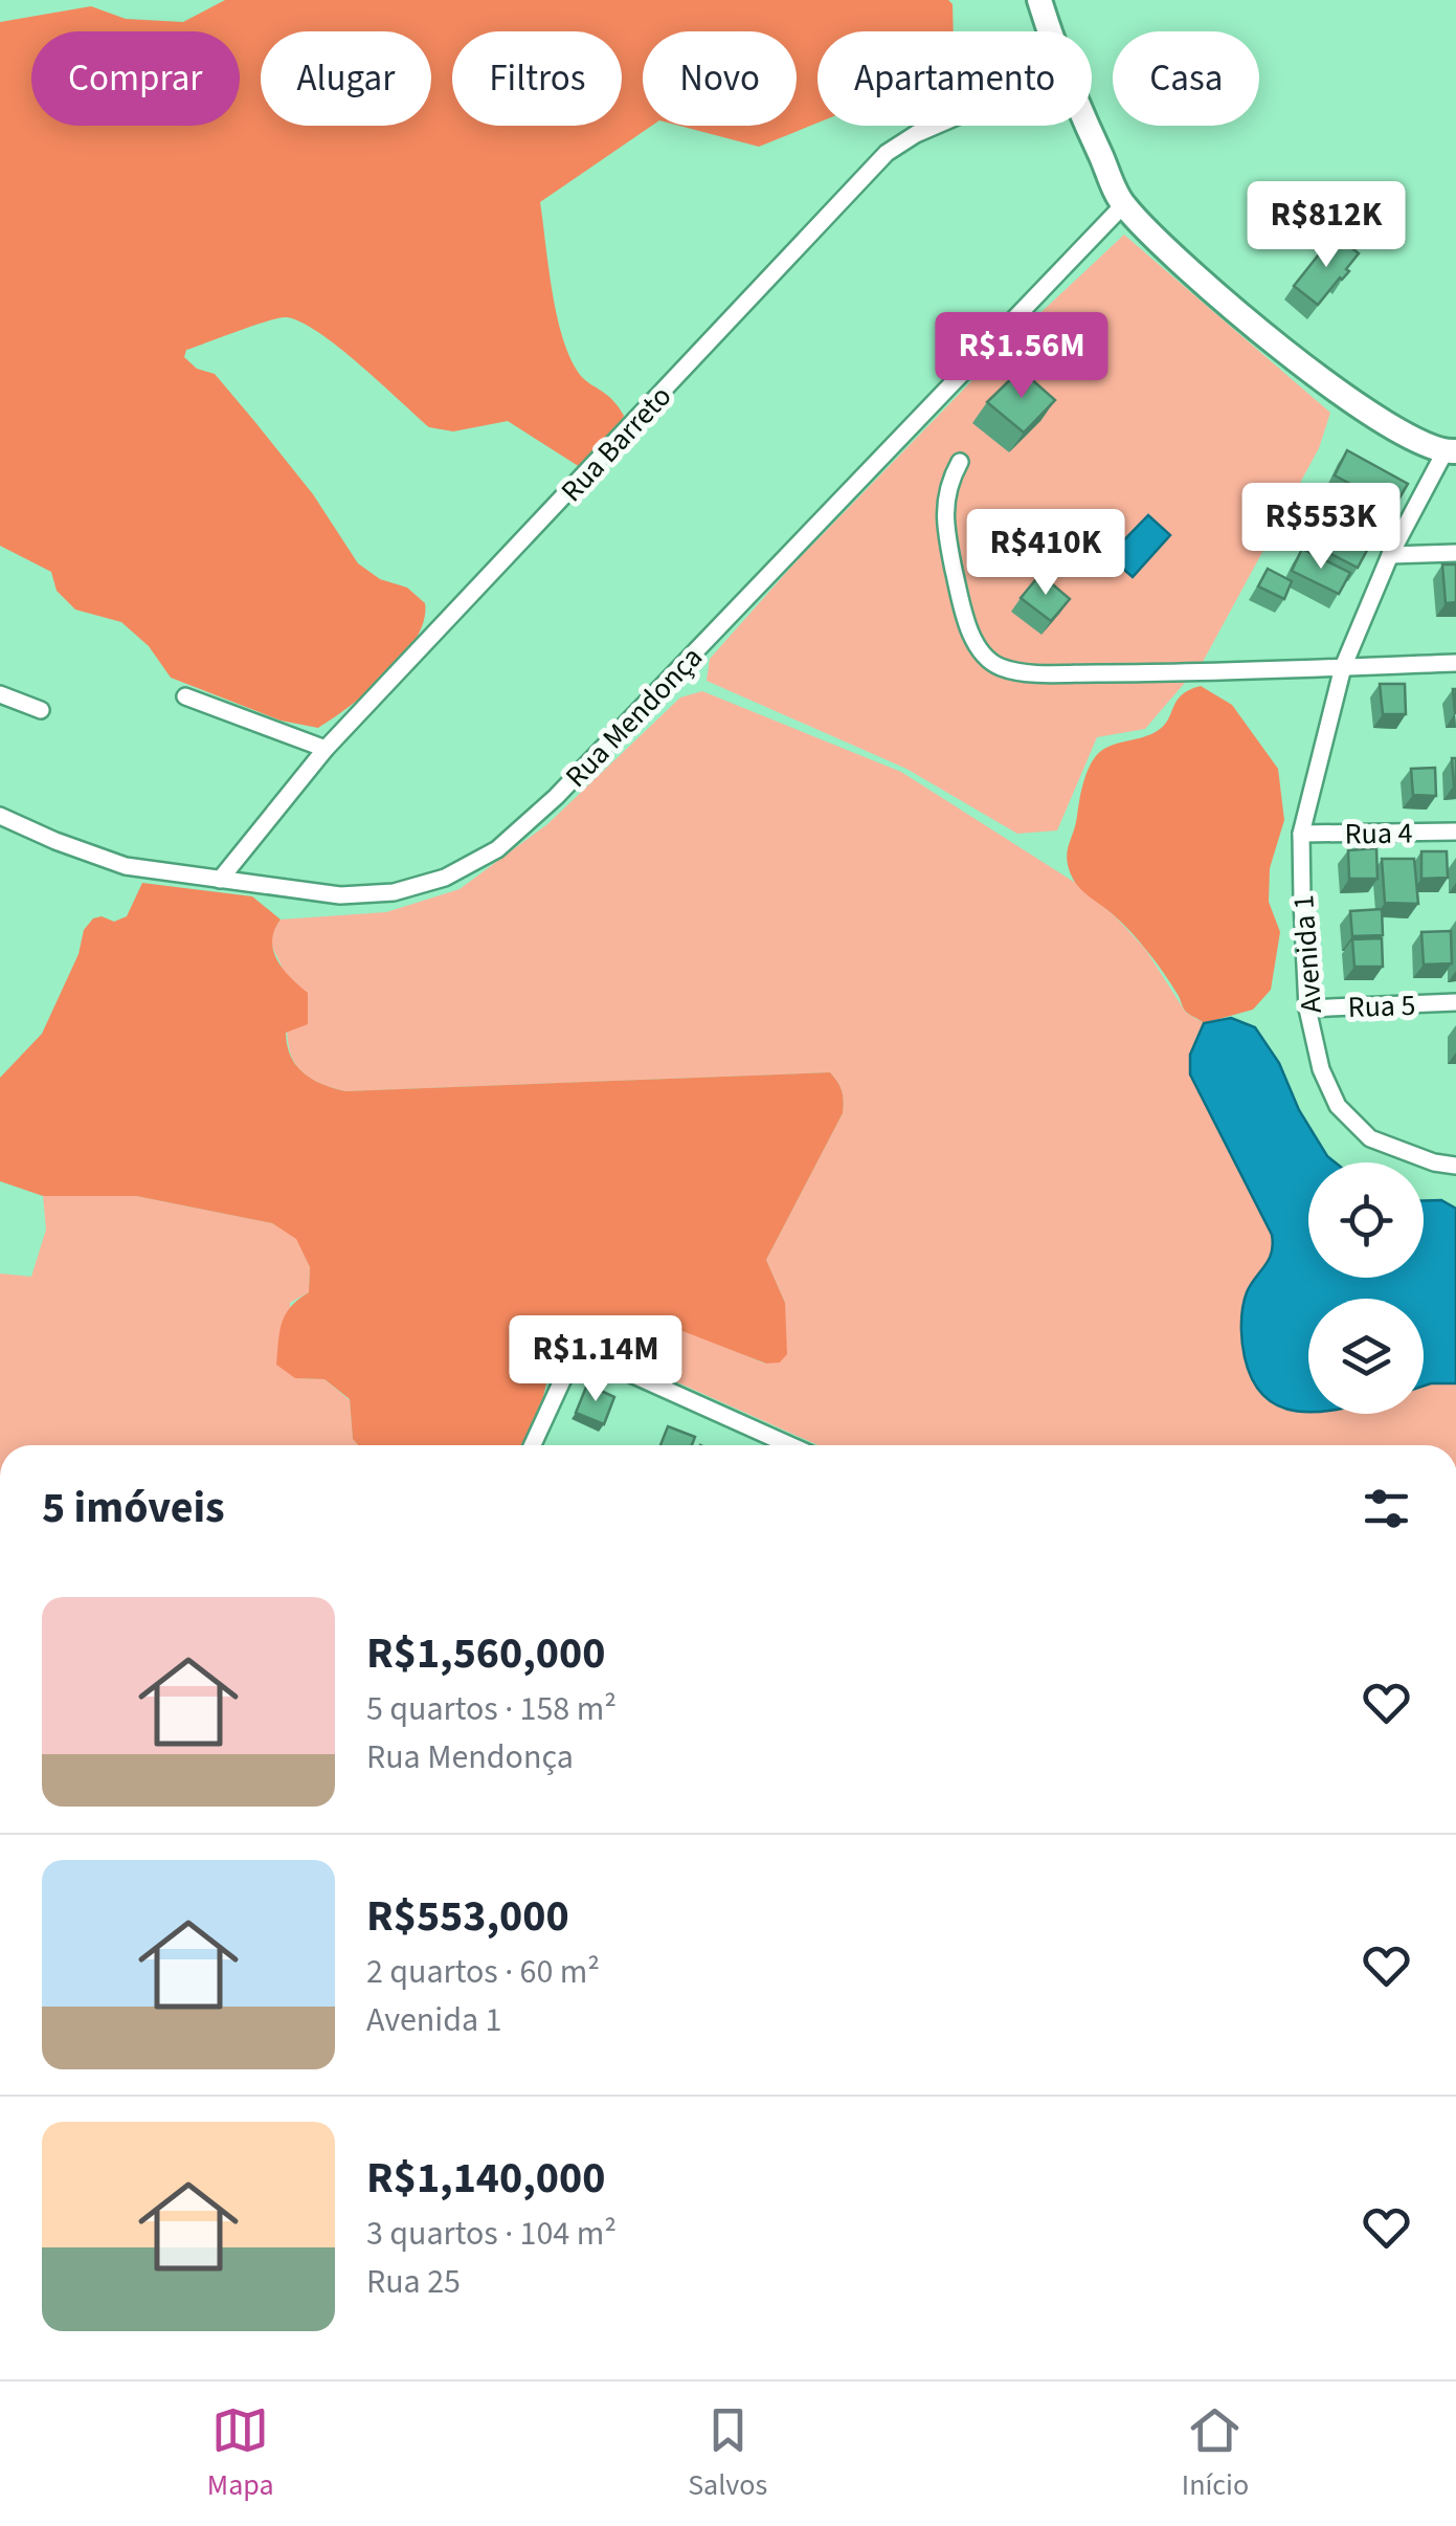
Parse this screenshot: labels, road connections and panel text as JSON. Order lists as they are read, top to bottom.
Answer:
{
  "streets": {
    "street": [
      "Rua Barreto",
      "Rua Mendonça",
      "Rua 4",
      "Avenida 1",
      "Rua 5"
    ]
  },
  "crossings": [
    ["Rua Barreto", "Rua Mendonça"],
    ["Rua 4", "Avenida 1"],
    ["Avenida 1", "Rua 5"]
  ],
  "page": {
    "chip": [
      "Comprar",
      "Alugar",
      "Filtros",
      "Novo",
      "Apartamento",
      "Casa"
    ],
    "price": [
      "R$812K",
      "R$1.56M",
      "R$553K",
      "R$410K",
      "R$1.14M"
    ],
    "heading": "5 imóveis",
    "list": [
      {
        "name": "R$1,560,000",
        "note": "5 quartos · 158 m² · Rua Mendonça"
      },
      {
        "name": "R$553,000",
        "note": "2 quartos · 60 m² · Avenida 1"
      },
      {
        "name": "R$1,140,000",
        "note": "3 quartos · 104 m² · Rua 25"
      }
    ],
    "tabs": ["Mapa", "Salvos", "Início"]
  }
}
